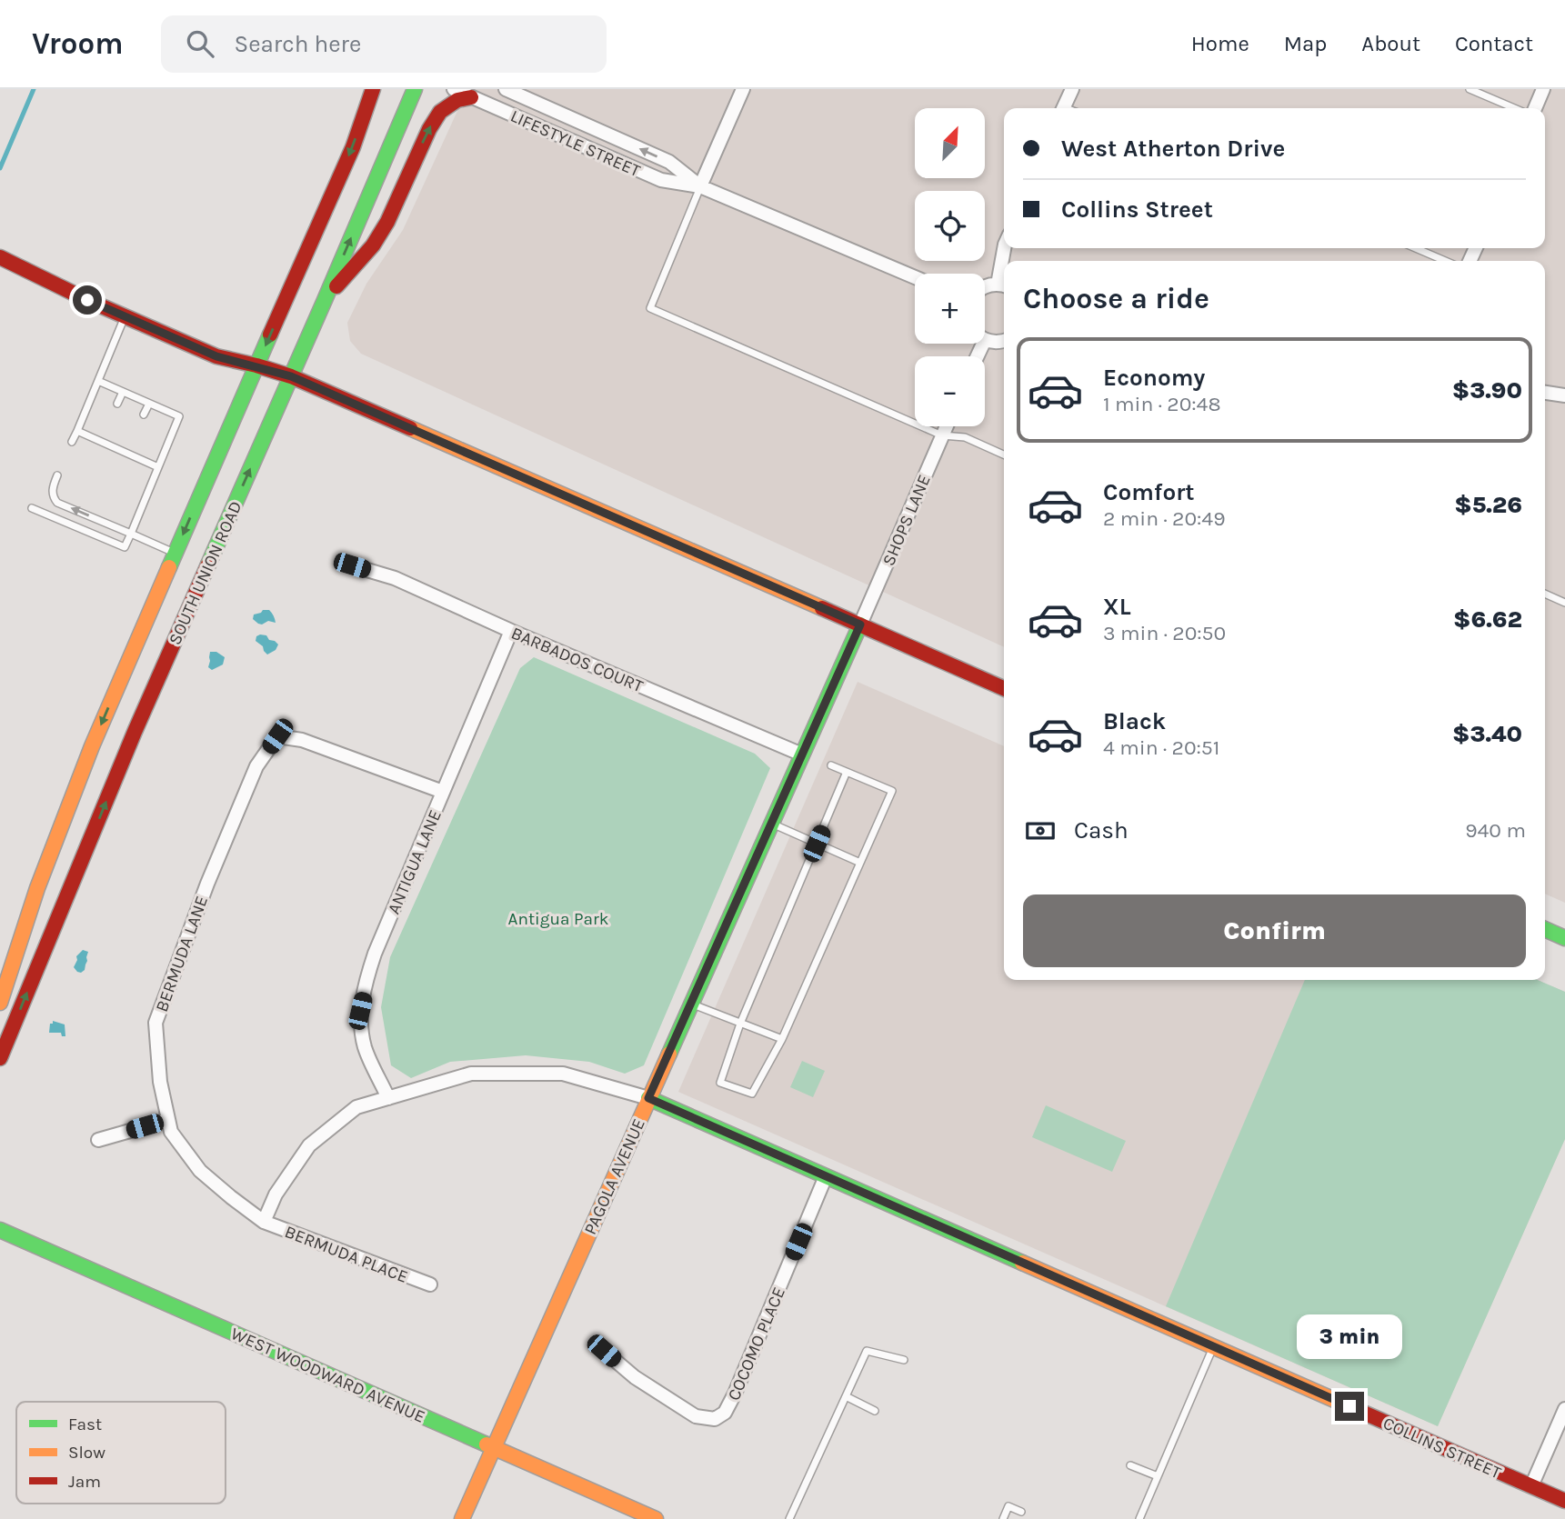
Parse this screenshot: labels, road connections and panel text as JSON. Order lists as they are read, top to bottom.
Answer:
{
  "streets": {
    "street": [
      "LIFESTYLE STREET",
      "SHOPS LANE",
      "SOUTH UNION ROAD",
      "BARBADOS COURT",
      "ANTIGUA LANE",
      "BERMUDA LANE",
      "PAGOLA AVENUE",
      "BERMUDA PLACE",
      "COCOMO PLACE",
      "WEST WOODWARD AVENUE",
      "COLLINS STREET"
    ]
  },
  "crossings": [
    ["SHOPS LANE", "PAGOLA AVENUE"],
    ["BARBADOS COURT", "ANTIGUA LANE"],
    ["BARBADOS COURT", "PAGOLA AVENUE"],
    ["ANTIGUA LANE", "BERMUDA LANE"],
    ["ANTIGUA LANE", "COLLINS STREET"],
    ["BERMUDA LANE", "BERMUDA PLACE"],
    ["BERMUDA LANE", "COLLINS STREET"],
    ["PAGOLA AVENUE", "WEST WOODWARD AVENUE"],
    ["PAGOLA AVENUE", "COLLINS STREET"],
    ["BERMUDA PLACE", "COLLINS STREET"],
    ["COCOMO PLACE", "COLLINS STREET"]
  ],
  "parks": ["Antigua Park"],
  "legend": ["Fast", "Slow", "Jam"],
  "north": "top right",
  "page": {
    "header": "Vroom",
    "search": "Search here",
    "nav": [
      "Home",
      "Map",
      "About",
      "Contact"
    ],
    "map_buttons": ["+", "−"],
    "banner": ["West Atherton Drive", "Collins Street"],
    "heading": "Choose a ride",
    "list": [
      {
        "name": "Economy",
        "note": "1 min · 20:48",
        "value": "$3.90"
      },
      {
        "name": "Comfort",
        "note": "2 min · 20:49",
        "value": "$5.26"
      },
      {
        "name": "XL",
        "note": "3 min · 20:50",
        "value": "$6.62"
      },
      {
        "name": "Black",
        "note": "4 min · 20:51",
        "value": "$3.40"
      }
    ],
    "pay": ["Cash", "940 m"],
    "buttons": "Confirm",
    "bubble": "3 min"
  }
}
